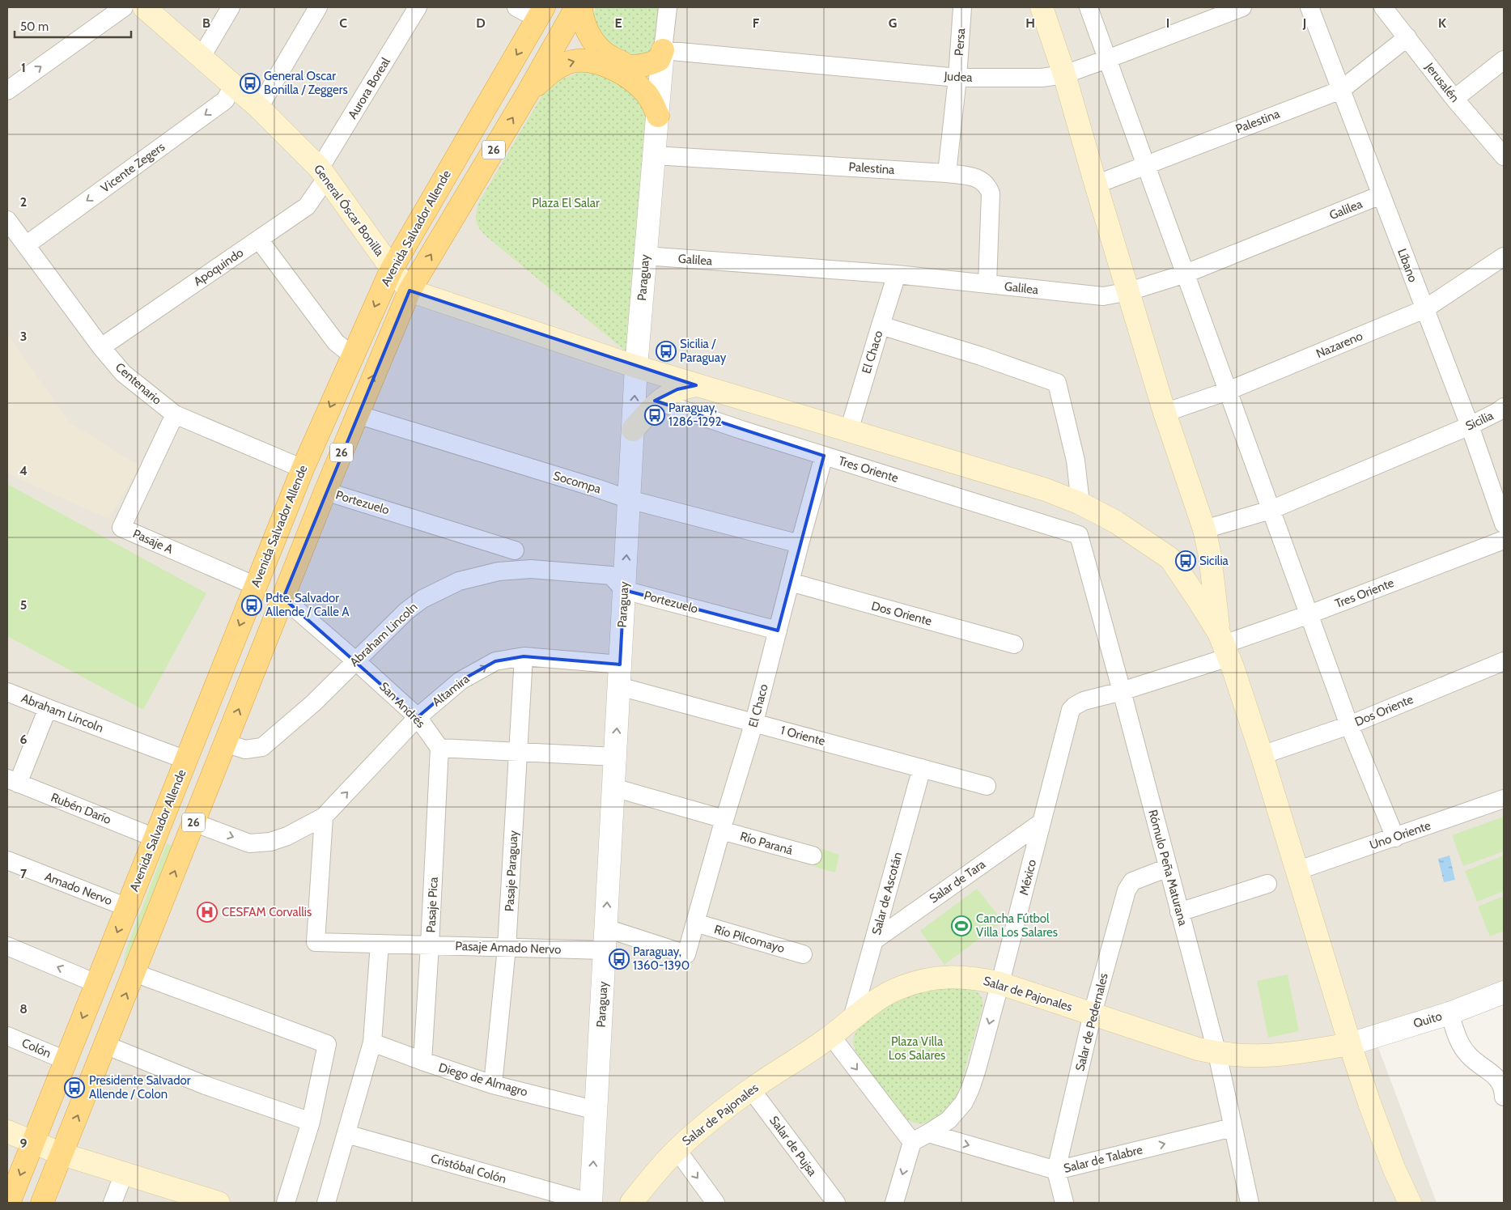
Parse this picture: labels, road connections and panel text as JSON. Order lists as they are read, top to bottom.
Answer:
{
  "streets": {
    "highway": ["26", "Avenida Salvador Allende"],
    "main road": ["General Óscar Bonilla", "Salar de Pajonales"],
    "street": [
      "Persa",
      "Judea",
      "Jerusalén",
      "Aurora Boreal",
      "Palestina",
      "Vicente Zegers",
      "Galilea",
      "Líbano",
      "Apoquindo",
      "Paraguay",
      "Nazareno",
      "El Chaco",
      "Centenario",
      "Sicilia",
      "Tres Oriente",
      "Socompa",
      "Portezuelo",
      "Pasaje A",
      "Dos Oriente",
      "Abraham Lincoln",
      "Altamira",
      "San Andrés",
      "1 Oriente",
      "Rubén Darío",
      "Uno Oriente",
      "Río Paraná",
      "Rómulo Peña Maturana",
      "Pasaje Paraguay",
      "México",
      "Salar de Tara",
      "Amado Nervo",
      "Salar de Ascotán",
      "Pasaje Pica",
      "Río Pilcomayo",
      "Pasaje Amado Nervo",
      "Quito",
      "Salar de Pedernales",
      "Colón",
      "Diego de Almagro",
      "Salar de Pujsa",
      "Salar de Talabre",
      "Cristóbal Colón"
    ]
  },
  "crossings": [
    ["Persa", "Judea"],
    ["Judea", "Paraguay"],
    ["Jerusalén", "Palestina"],
    ["Aurora Boreal", "General Óscar Bonilla"],
    ["Aurora Boreal", "Apoquindo"],
    ["Palestina", "Galilea"],
    ["Palestina", "Líbano"],
    ["Palestina", "Paraguay"],
    ["Vicente Zegers", "General Óscar Bonilla"],
    ["Vicente Zegers", "Centenario"],
    ["Galilea", "Líbano"],
    ["Galilea", "Paraguay"],
    ["Galilea", "El Chaco"],
    ["General Óscar Bonilla", "Avenida Salvador Allende"],
    ["General Óscar Bonilla", "Apoquindo"],
    ["Avenida Salvador Allende", "Centenario"],
    ["Avenida Salvador Allende", "Socompa"],
    ["Avenida Salvador Allende", "Portezuelo"],
    ["Avenida Salvador Allende", "Pasaje A"],
    ["Avenida Salvador Allende", "Abraham Lincoln"],
    ["Avenida Salvador Allende", "Altamira"],
    ["Avenida Salvador Allende", "San Andrés"],
    ["Avenida Salvador Allende", "Rubén Darío"],
    ["Avenida Salvador Allende", "Amado Nervo"],
    ["Avenida Salvador Allende", "Colón"],
    ["Líbano", "Nazareno"],
    ["Líbano", "Sicilia"],
    ["Apoquindo", "Centenario"],
    ["Paraguay", "El Chaco"],
    ["Paraguay", "Socompa"],
    ["Paraguay", "Portezuelo"],
    ["Paraguay", "Abraham Lincoln"],
    ["Paraguay", "Altamira"],
    ["Paraguay", "1 Oriente"],
    ["Paraguay", "Pasaje Amado Nervo"],
    ["Paraguay", "Diego de Almagro"],
    ["Paraguay", "Cristóbal Colón"],
    ["El Chaco", "Tres Oriente"],
    ["El Chaco", "Socompa"],
    ["El Chaco", "Portezuelo"],
    ["El Chaco", "Dos Oriente"],
    ["El Chaco", "1 Oriente"],
    ["El Chaco", "Río Paraná"],
    ["El Chaco", "Río Pilcomayo"],
    ["Centenario", "Pasaje A"],
    ["Tres Oriente", "Rómulo Peña Maturana"],
    ["Tres Oriente", "México"],
    ["Portezuelo", "Abraham Lincoln"],
    ["Abraham Lincoln", "San Andrés"],
    ["Altamira", "San Andrés"],
    ["Altamira", "1 Oriente"],
    ["Altamira", "Pasaje Paraguay"],
    ["Altamira", "Pasaje Amado Nervo"],
    ["San Andrés", "Pasaje Pica"],
    ["1 Oriente", "Salar de Ascotán"],
    ["Rómulo Peña Maturana", "México"],
    ["Rómulo Peña Maturana", "Salar de Pajonales"],
    ["Rómulo Peña Maturana", "Salar de Pedernales"],
    ["Rómulo Peña Maturana", "Salar de Talabre"],
    ["Pasaje Paraguay", "Pasaje Amado Nervo"],
    ["Pasaje Paraguay", "Diego de Almagro"],
    ["México", "Salar de Tara"],
    ["México", "Salar de Pajonales"],
    ["México", "Salar de Talabre"],
    ["Salar de Tara", "Salar de Ascotán"],
    ["Salar de Ascotán", "Salar de Pajonales"],
    ["Pasaje Pica", "Pasaje Amado Nervo"],
    ["Pasaje Pica", "Diego de Almagro"],
    ["Salar de Pajonales", "Quito"],
    ["Salar de Pajonales", "Salar de Pedernales"],
    ["Salar de Pajonales", "Salar de Pujsa"],
    ["Salar de Pedernales", "Salar de Talabre"]
  ],
  "one_way": ["Paraguay", "Altamira", "Salar de Talabre"],
  "parks": ["Plaza El Salar", "Plaza Villa Los Salares"],
  "places": {
    "bus stop": [
      "General Oscar Bonilla / Zeggers",
      "Sicilia / Paraguay",
      "Paraguay, 1286-1292",
      "Sicilia",
      "Pdte. Salvador Allende / Calle A",
      "Paraguay, 1360-1390",
      "Presidente Salvador Allende / Colon"
    ],
    "hospital": ["CESFAM Corvallis"],
    "sports": ["Cancha Fútbol Villa Los Salares"]
  },
  "scale_bar": "50 m",
  "grid": {
    "columns": [
      "B",
      "C",
      "D",
      "E",
      "F",
      "G",
      "H",
      "I",
      "J",
      "K"
    ],
    "rows": [
      "1",
      "2",
      "3",
      "4",
      "5",
      "6",
      "7",
      "8",
      "9"
    ]
  }
}
